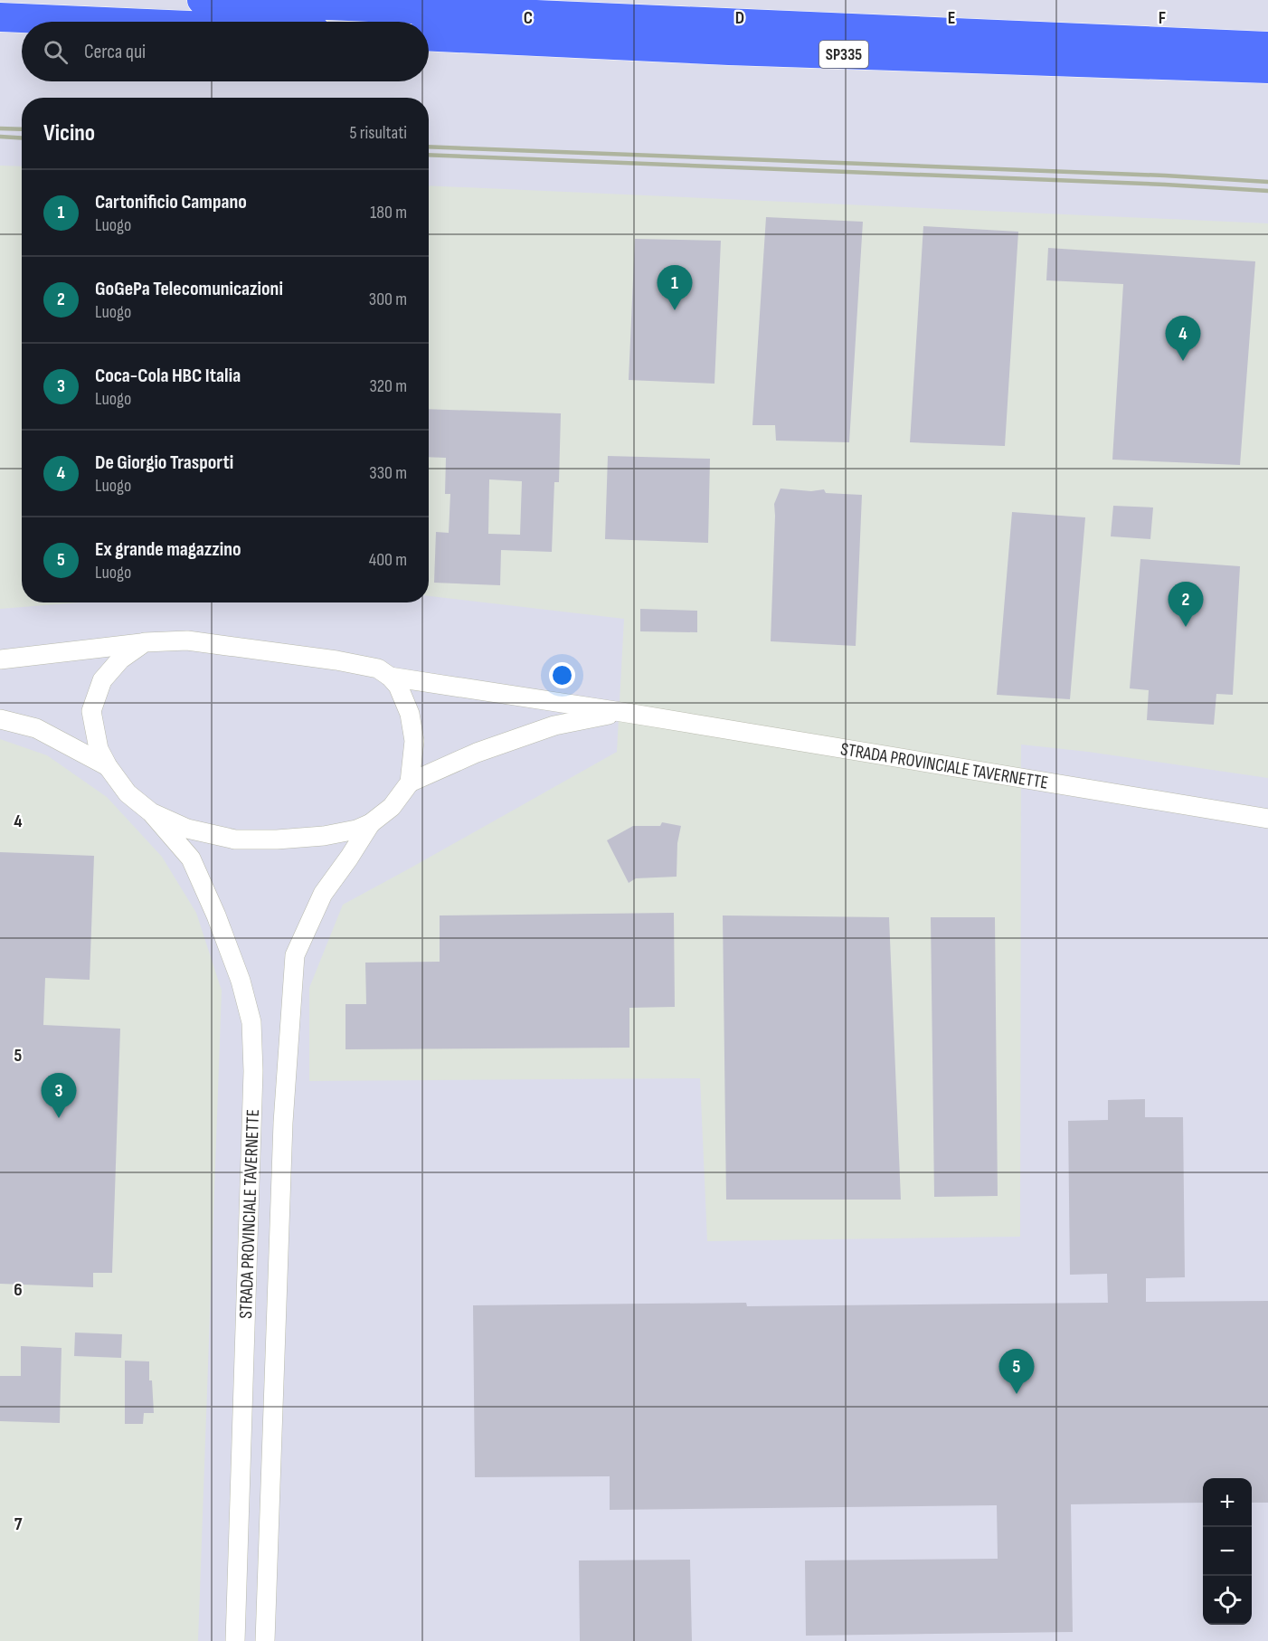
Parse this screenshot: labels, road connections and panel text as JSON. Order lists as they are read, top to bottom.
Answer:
{
  "streets": {
    "highway": ["SP335"],
    "street": ["STRADA PROVINCIALE TAVERNETTE"]
  },
  "page": {
    "search": "Cerca qui",
    "heading": ["Vicino", "5 risultati"],
    "list": [
      {
        "mark": "1",
        "name": "Cartonificio Campano",
        "note": "Luogo",
        "value": "180 m"
      },
      {
        "mark": "2",
        "name": "GoGePa Telecomunicazioni",
        "note": "Luogo",
        "value": "300 m"
      },
      {
        "mark": "3",
        "name": "Coca-Cola HBC Italia",
        "note": "Luogo",
        "value": "320 m"
      },
      {
        "mark": "4",
        "name": "De Giorgio Trasporti",
        "note": "Luogo",
        "value": "330 m"
      },
      {
        "mark": "5",
        "name": "Ex grande magazzino",
        "note": "Luogo",
        "value": "400 m"
      }
    ],
    "pins": [
      "1",
      "4",
      "2",
      "3",
      "5"
    ],
    "map_buttons": ["+", "−"]
  },
  "grid": {
    "columns": [
      "C",
      "D",
      "E",
      "F"
    ],
    "rows": [
      "4",
      "5",
      "6",
      "7"
    ]
  }
}
